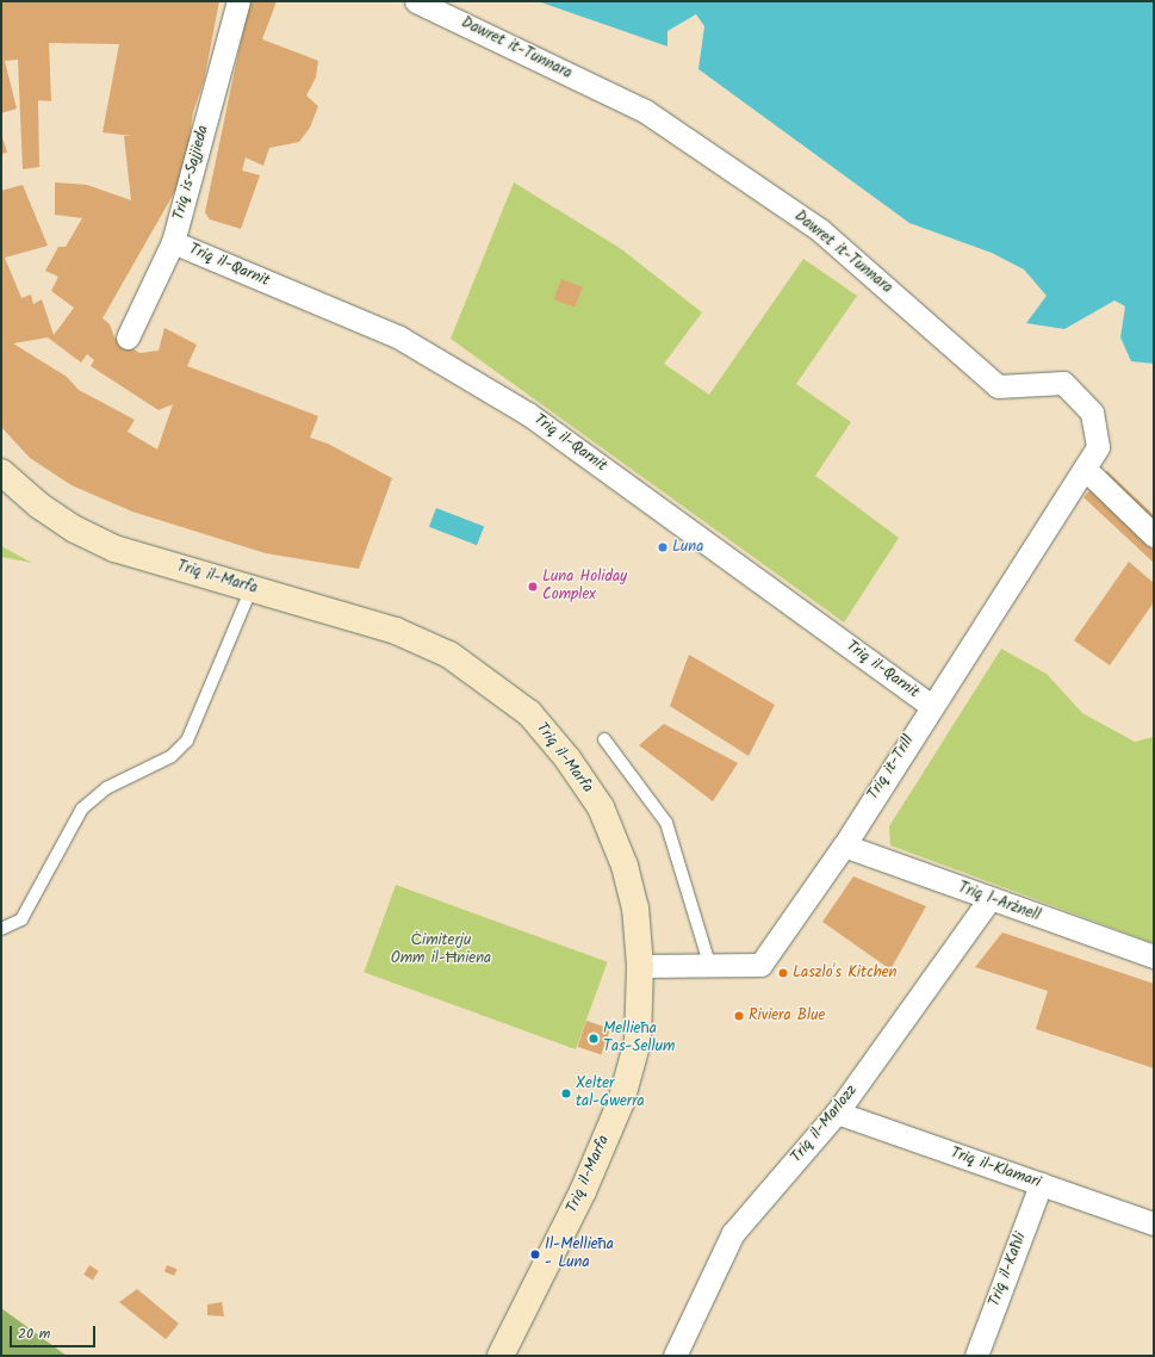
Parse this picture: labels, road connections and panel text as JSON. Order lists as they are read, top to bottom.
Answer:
{
  "streets": {
    "main road": ["Triq il-Marfa"],
    "street": [
      "Dawret it-Tunnara",
      "Triq is-Sajjieda",
      "Triq il-Qarnit",
      "Triq it-Trill",
      "Triq l-Arżnell",
      "Triq il-Marlozz",
      "Triq il-Klamari",
      "Triq il-Kaħli"
    ]
  },
  "crossings": [
    ["Dawret it-Tunnara", "Triq it-Trill"],
    ["Triq is-Sajjieda", "Triq il-Qarnit"],
    ["Triq il-Qarnit", "Triq it-Trill"],
    ["Triq il-Marfa", "Triq it-Trill"],
    ["Triq it-Trill", "Triq l-Arżnell"],
    ["Triq l-Arżnell", "Triq il-Marlozz"],
    ["Triq il-Marlozz", "Triq il-Klamari"],
    ["Triq il-Klamari", "Triq il-Kaħli"]
  ],
  "parks": ["Ċimiterju Omm il-Ħniena"],
  "places": [
    "Luna",
    "Luna Holiday Complex",
    "Laszlo's Kitchen",
    "Riviera Blue",
    "Mellieħa Tas-Sellum",
    "Xelter tal-Gwerra",
    "Il-Mellieħa - Luna"
  ],
  "scale_bar": "20 m"
}
